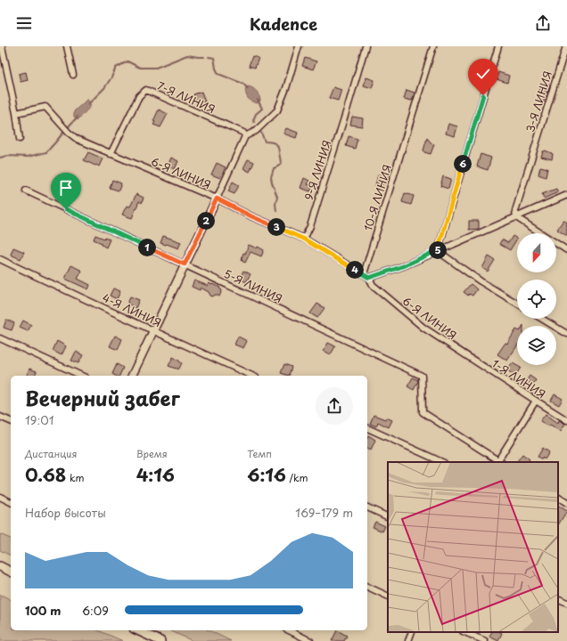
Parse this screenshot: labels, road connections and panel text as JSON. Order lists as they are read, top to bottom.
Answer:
{
  "streets": {
    "street": [
      "7-Я ЛИНИЯ",
      "3-Я ЛИНИЯ",
      "9-Я ЛИНИЯ",
      "6-Я ЛИНИЯ",
      "10-Я ЛИНИЯ",
      "5-Я ЛИНИЯ",
      "4-Я ЛИНИЯ",
      "1-Я ЛИНИЯ"
    ]
  },
  "crossings": [
    ["7-Я ЛИНИЯ", "6-Я ЛИНИЯ"],
    ["9-Я ЛИНИЯ", "6-Я ЛИНИЯ"],
    ["6-Я ЛИНИЯ", "10-Я ЛИНИЯ"],
    ["6-Я ЛИНИЯ", "1-Я ЛИНИЯ"]
  ],
  "north": "bottom",
  "page": {
    "header": "Kadence",
    "pins": [
      "6",
      "2",
      "3",
      "1",
      "5",
      "4"
    ],
    "heading": ["Вечерний забег", "19:01"],
    "stats": [
      ["Дистанция", "0.68 km"],
      ["Время", "4:16"],
      ["Темп", "6:16 /km"]
    ],
    "chart": ["Набор высоты", "169–179 m"],
    "list": [
      {
        "name": "100 m",
        "note": "6:09"
      }
    ]
  }
}
